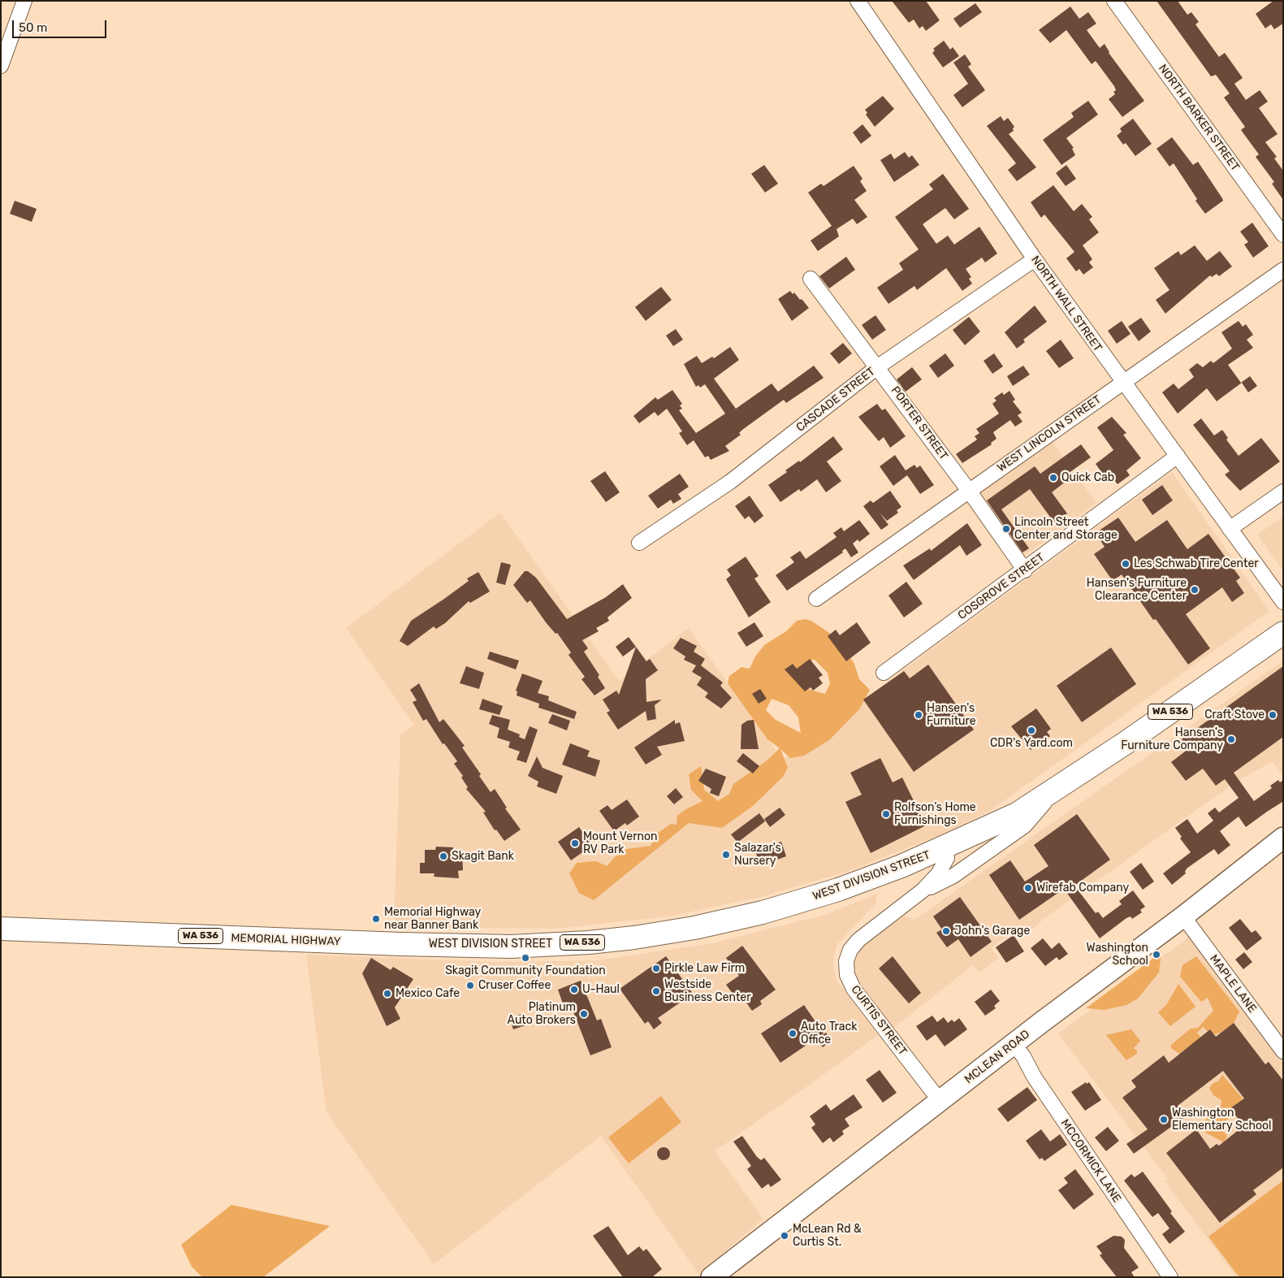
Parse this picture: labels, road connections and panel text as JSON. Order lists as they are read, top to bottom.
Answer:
{
  "streets": {
    "main road": ["WA 536", "WEST DIVISION STREET", "MEMORIAL HIGHWAY"],
    "street": [
      "NORTH BARKER STREET",
      "NORTH WALL STREET",
      "CASCADE STREET",
      "PORTER STREET",
      "WEST LINCOLN STREET",
      "COSGROVE STREET",
      "MAPLE LANE",
      "CURTIS STREET",
      "MCLEAN ROAD",
      "MCCORMICK LANE"
    ]
  },
  "crossings": [
    ["NORTH WALL STREET", "CASCADE STREET"],
    ["NORTH WALL STREET", "WEST LINCOLN STREET"],
    ["NORTH WALL STREET", "COSGROVE STREET"],
    ["CASCADE STREET", "PORTER STREET"],
    ["PORTER STREET", "WEST LINCOLN STREET"],
    ["PORTER STREET", "COSGROVE STREET"],
    ["WEST DIVISION STREET", "MEMORIAL HIGHWAY"],
    ["WEST DIVISION STREET", "CURTIS STREET"],
    ["MAPLE LANE", "MCLEAN ROAD"],
    ["CURTIS STREET", "MCLEAN ROAD"],
    ["MCLEAN ROAD", "MCCORMICK LANE"]
  ],
  "places": [
    "Quick Cab",
    "Lincoln Street Center and Storage",
    "Les Schwab Tire Center",
    "Hansen's Furniture Clearance Center",
    "Hansen's Furniture",
    "Craft Stove",
    "CDR's Yard.com",
    "Hansen's Furniture Company",
    "Rolfson’s Home Furnishings",
    "Mount Vernon RV Park",
    "Salazar's Nursery",
    "Skagit Bank",
    "Wirefab Company",
    "Memorial Highway near Banner Bank",
    "John's Garage",
    "Washington School",
    "Skagit Community Foundation",
    "Pirkle Law Firm",
    "Cruser Coffee",
    "U-Haul",
    "Westside Business Center",
    "Mexico Cafe",
    "Platinum Auto Brokers",
    "Auto Track Office",
    "Washington Elementary School",
    "McLean Rd & Curtis St."
  ],
  "scale_bar": "50 m"
}
